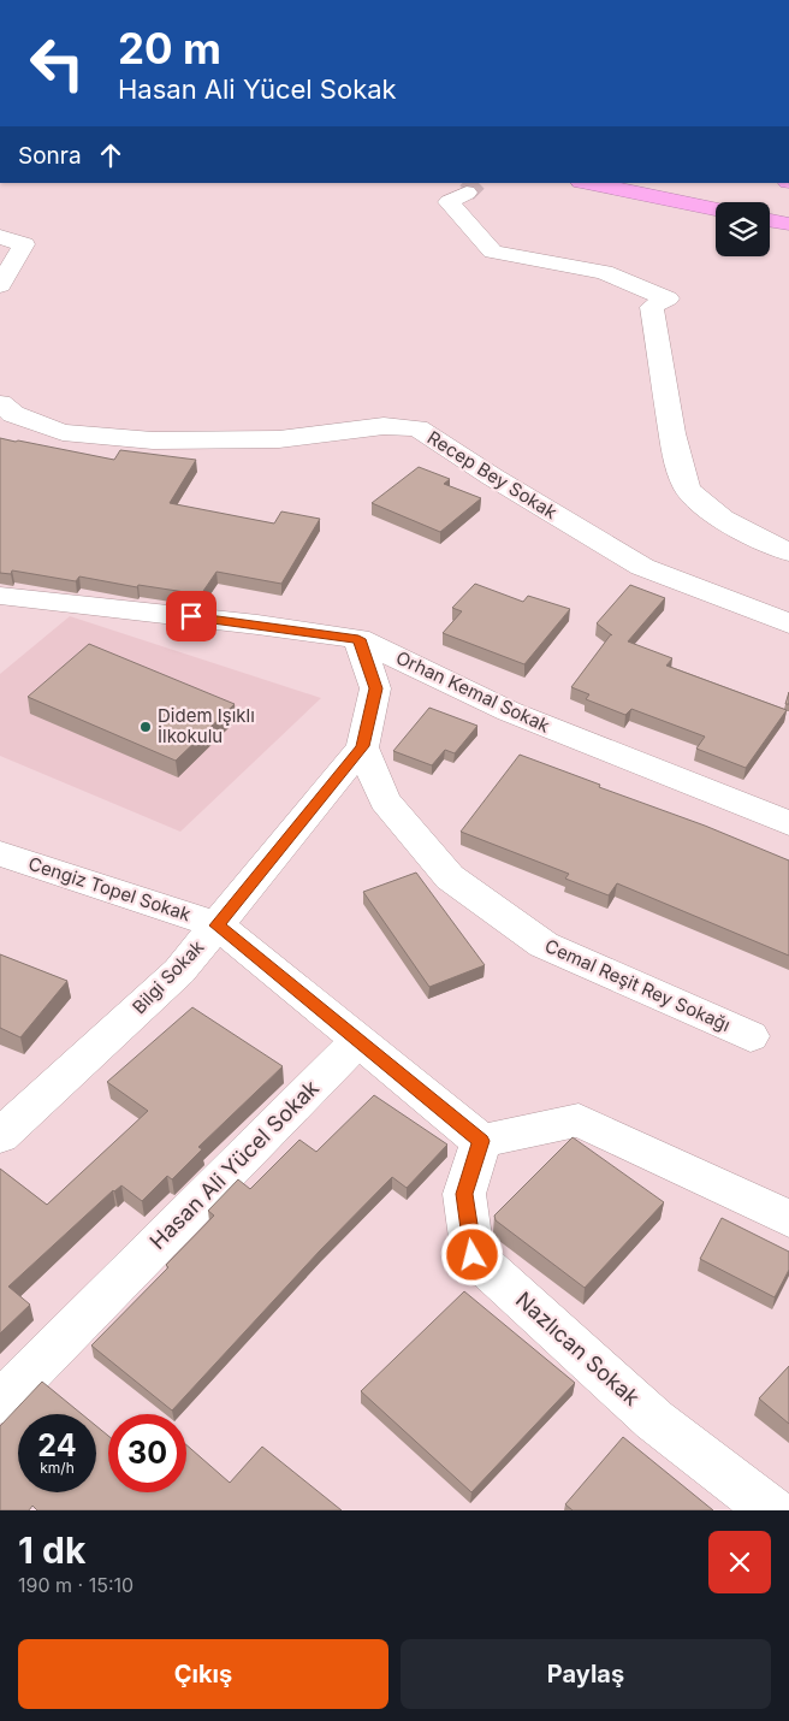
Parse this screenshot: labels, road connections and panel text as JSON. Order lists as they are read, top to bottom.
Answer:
{
  "streets": {
    "street": [
      "Recep Bey Sokak",
      "Orhan Kemal Sokak",
      "Cengiz Topel Sokak",
      "Bilgi Sokak",
      "Cemal Reşit Rey Sokağı",
      "Hasan Ali Yücel Sokak",
      "Nazlıcan Sokak"
    ]
  },
  "crossings": [
    ["Orhan Kemal Sokak", "Bilgi Sokak"],
    ["Cengiz Topel Sokak", "Bilgi Sokak"],
    ["Cengiz Topel Sokak", "Hasan Ali Yücel Sokak"],
    ["Bilgi Sokak", "Cemal Reşit Rey Sokağı"]
  ],
  "places": ["Didem Işıklı İlkokulu"],
  "page": {
    "turn": ["20 m", "Hasan Ali Yücel Sokak"],
    "then": "Sonra",
    "speed": "24 km/h",
    "limit": "30",
    "heading": ["1 dk", "190 m · 15:10"],
    "buttons": ["Çıkış", "Paylaş"]
  }
}
